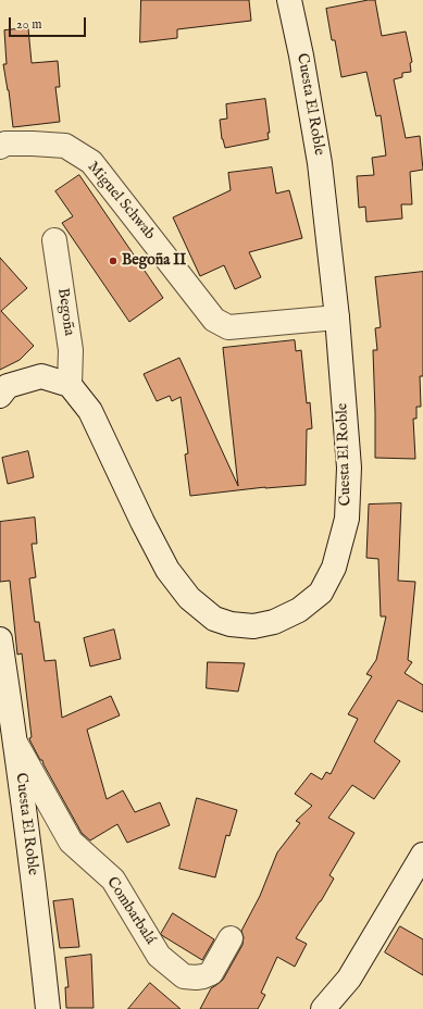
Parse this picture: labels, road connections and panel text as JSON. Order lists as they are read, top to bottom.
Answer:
{
  "streets": {
    "main road": [
      "Cuesta El Roble",
      "Miguel Schwab",
      "Begoña",
      "Combarbalá"
    ]
  },
  "crossings": [
    ["Cuesta El Roble", "Miguel Schwab"],
    ["Cuesta El Roble", "Begoña"],
    ["Cuesta El Roble", "Combarbalá"]
  ],
  "places": ["Begoña II"],
  "scale_bar": "20 m"
}
